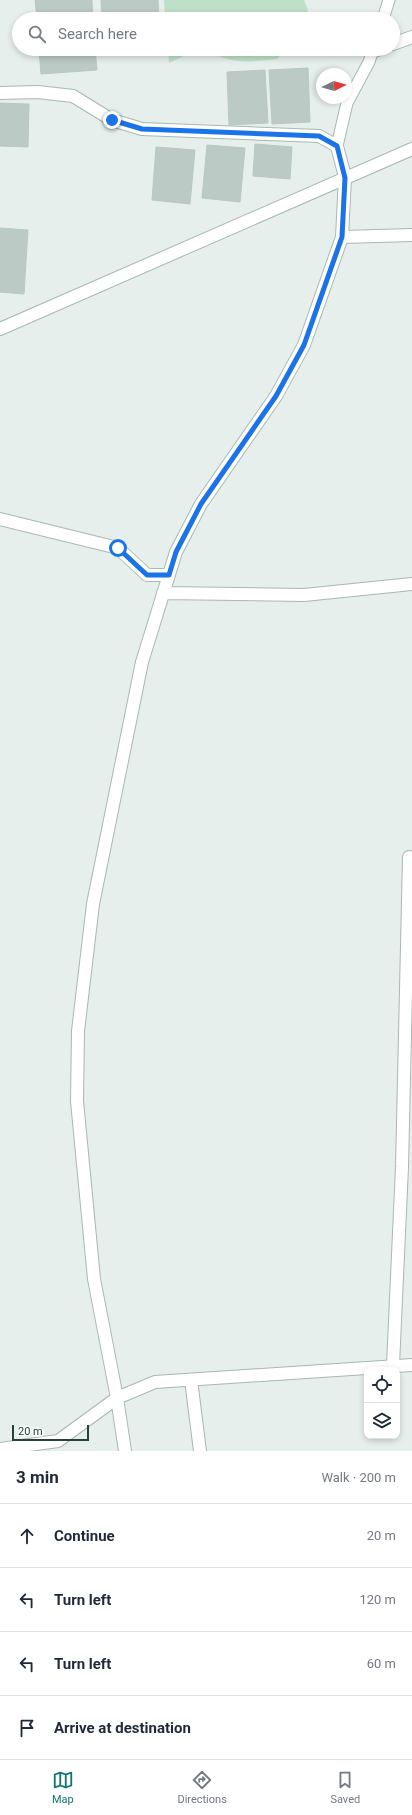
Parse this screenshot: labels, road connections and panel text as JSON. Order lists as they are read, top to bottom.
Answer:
{
  "scale_bar": "20 m",
  "north": "right",
  "page": {
    "search": "Search here",
    "scale": "20 m",
    "heading": ["3 min", "Walk · 200 m"],
    "list": [
      ["Continue", "20 m"],
      ["Turn left", "120 m"],
      ["Turn left", "60 m"],
      "Arrive at destination"
    ],
    "nav": ["Map", "Directions", "Saved"]
  }
}
